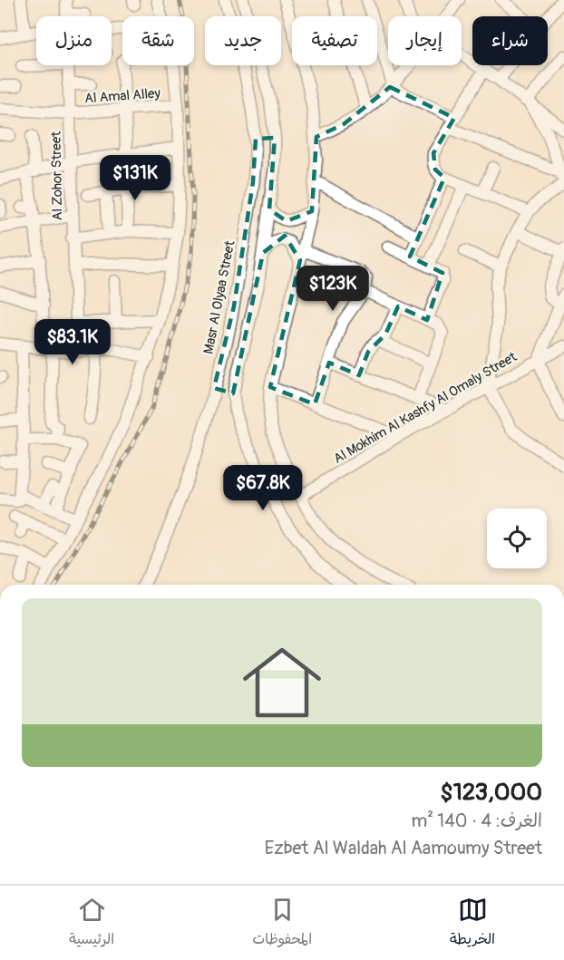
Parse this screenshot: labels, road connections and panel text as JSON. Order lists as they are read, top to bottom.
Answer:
{
  "streets": {
    "street": [
      "Al Amal Alley",
      "Al Zohor Street",
      "Masr Al Olyaa Street",
      "Al Mokhim Al Kashfy Al Omaly Street"
    ]
  },
  "crossings": [
    ["Al Amal Alley", "Al Zohor Street"]
  ],
  "page": {
    "chip": [
      "شراء",
      "إيجار",
      "تصفية",
      "جديد",
      "شقة",
      "منزل"
    ],
    "price": [
      "$131K",
      "$123K",
      "$83.1K",
      "$67.8K"
    ],
    "list": [
      {
        "name": "$123,000",
        "note": "الغرف: 4 · 140 m² · Ezbet Al Waldah Al Aamoumy Street"
      }
    ],
    "tabs": ["الخريطة", "المحفوظات", "الرئيسية"]
  }
}
